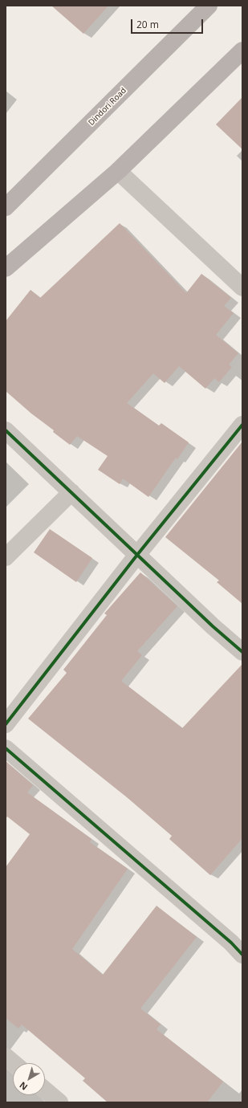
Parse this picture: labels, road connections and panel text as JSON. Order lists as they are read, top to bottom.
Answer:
{
  "streets": {
    "main road": ["Dindori Road"]
  },
  "scale_bar": "20 m",
  "north": "bottom left"
}
